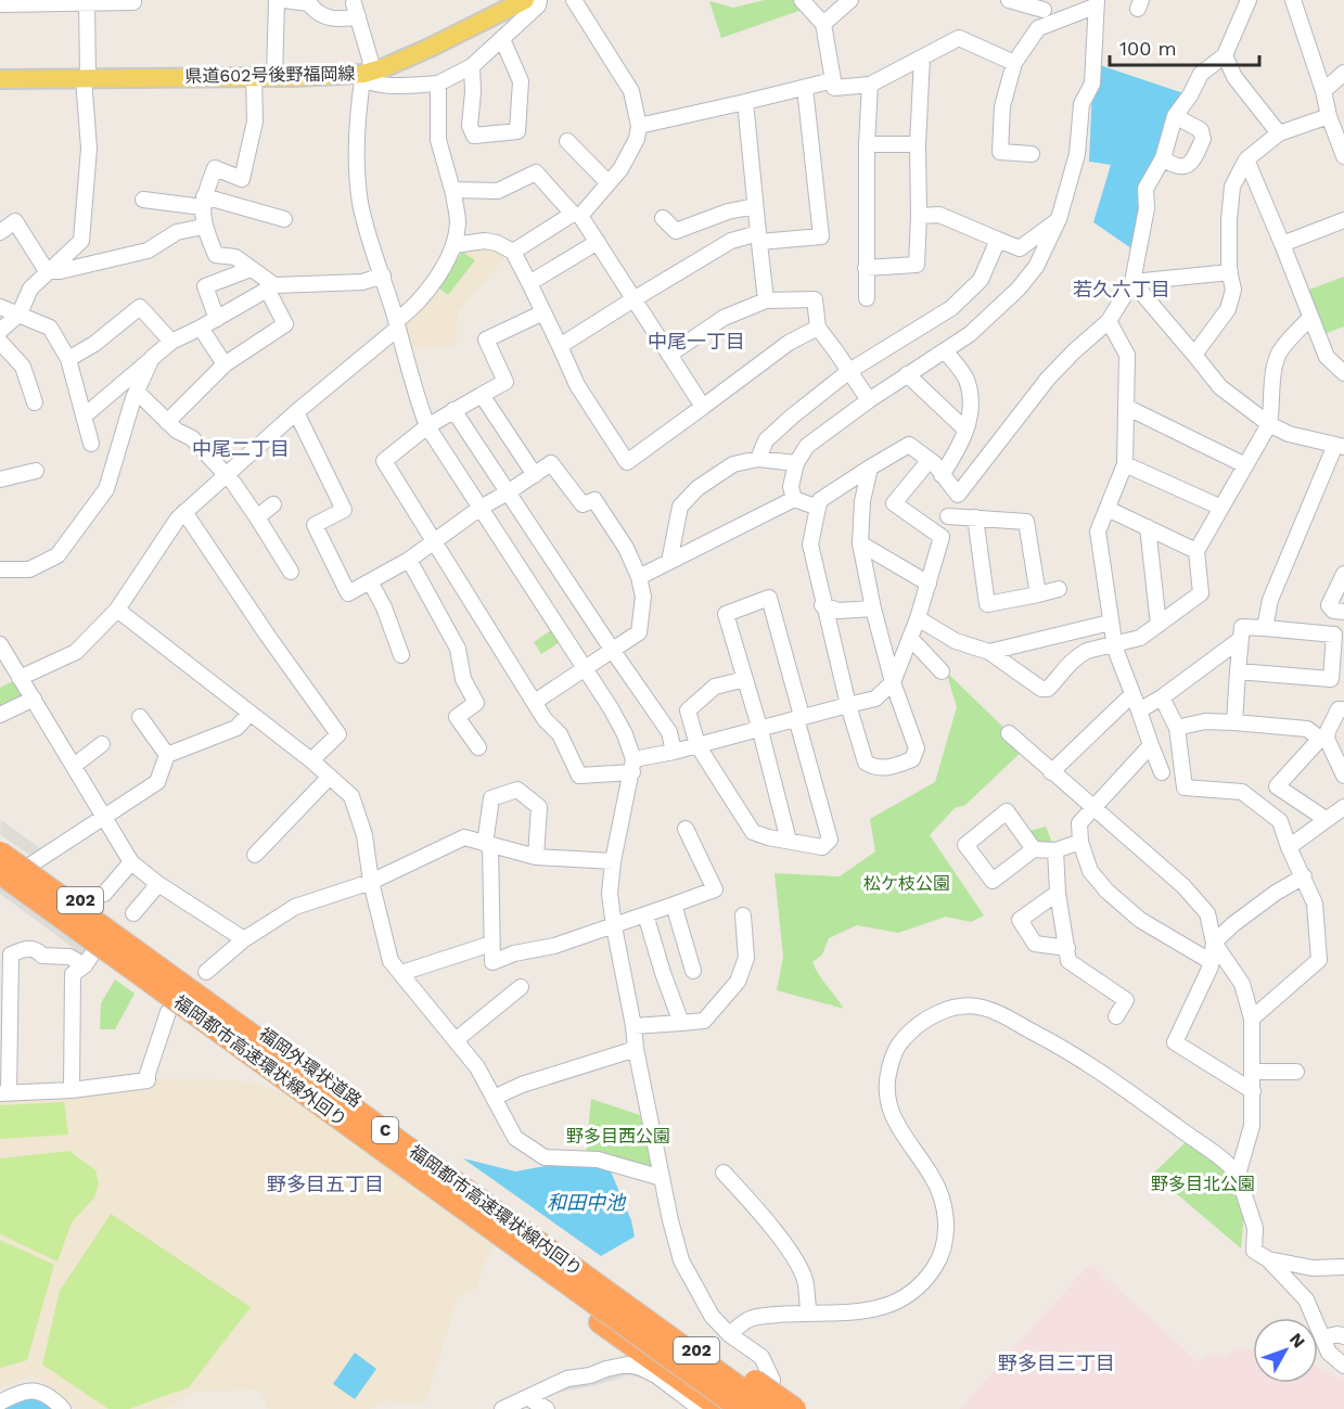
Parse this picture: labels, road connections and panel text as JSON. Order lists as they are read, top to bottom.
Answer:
{
  "streets": {
    "highway": [
      "202",
      "福岡都市高速環状線外回り",
      "福岡外環状道路",
      "C",
      "福岡都市高速環状線内回り"
    ],
    "main road": ["県道602号後野福岡線"]
  },
  "crossings": [
    ["福岡都市高速環状線外回り", "福岡外環状道路"],
    ["福岡外環状道路", "福岡都市高速環状線内回り"]
  ],
  "districts": [
    "若久六丁目",
    "中尾一丁目",
    "中尾二丁目",
    "野多目五丁目",
    "野多目三丁目"
  ],
  "water": ["和田中池"],
  "parks": ["松ケ枝公園", "野多目西公園", "野多目北公園"],
  "scale_bar": "100 m",
  "north": "top right"
}
